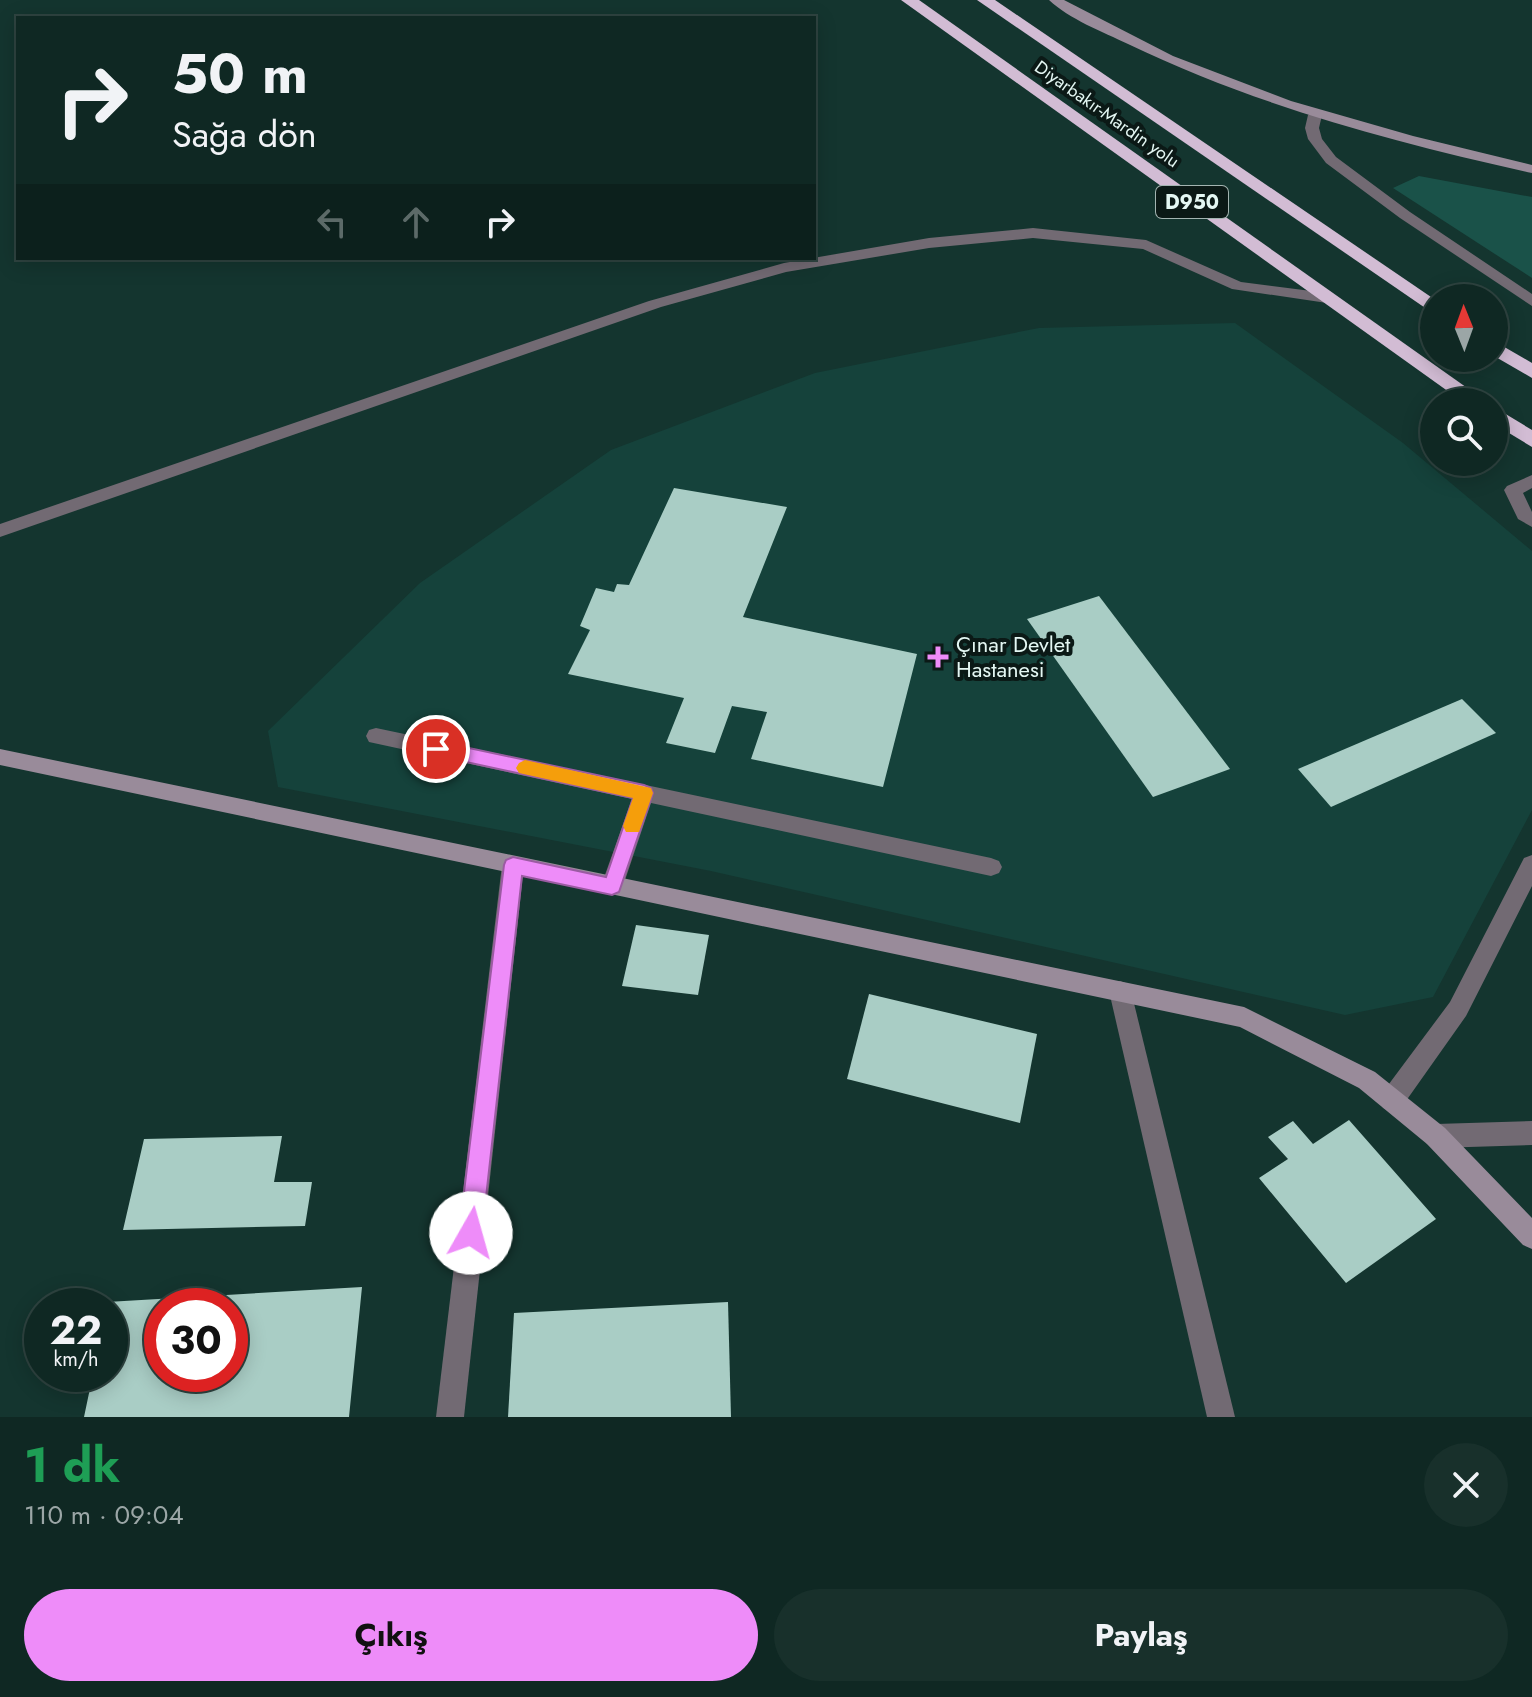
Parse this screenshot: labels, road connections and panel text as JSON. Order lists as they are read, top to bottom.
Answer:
{
  "streets": {
    "highway": ["Diyarbakır-Mardin yolu", "D950"]
  },
  "places": {
    "health": ["Çınar Devlet Hastanesi"]
  },
  "north": "top",
  "page": {
    "turn": ["50 m", "Sağa dön"],
    "speed": "22 km/h",
    "limit": "30",
    "heading": ["1 dk", "110 m · 09:04"],
    "buttons": ["Çıkış", "Paylaş"]
  }
}
